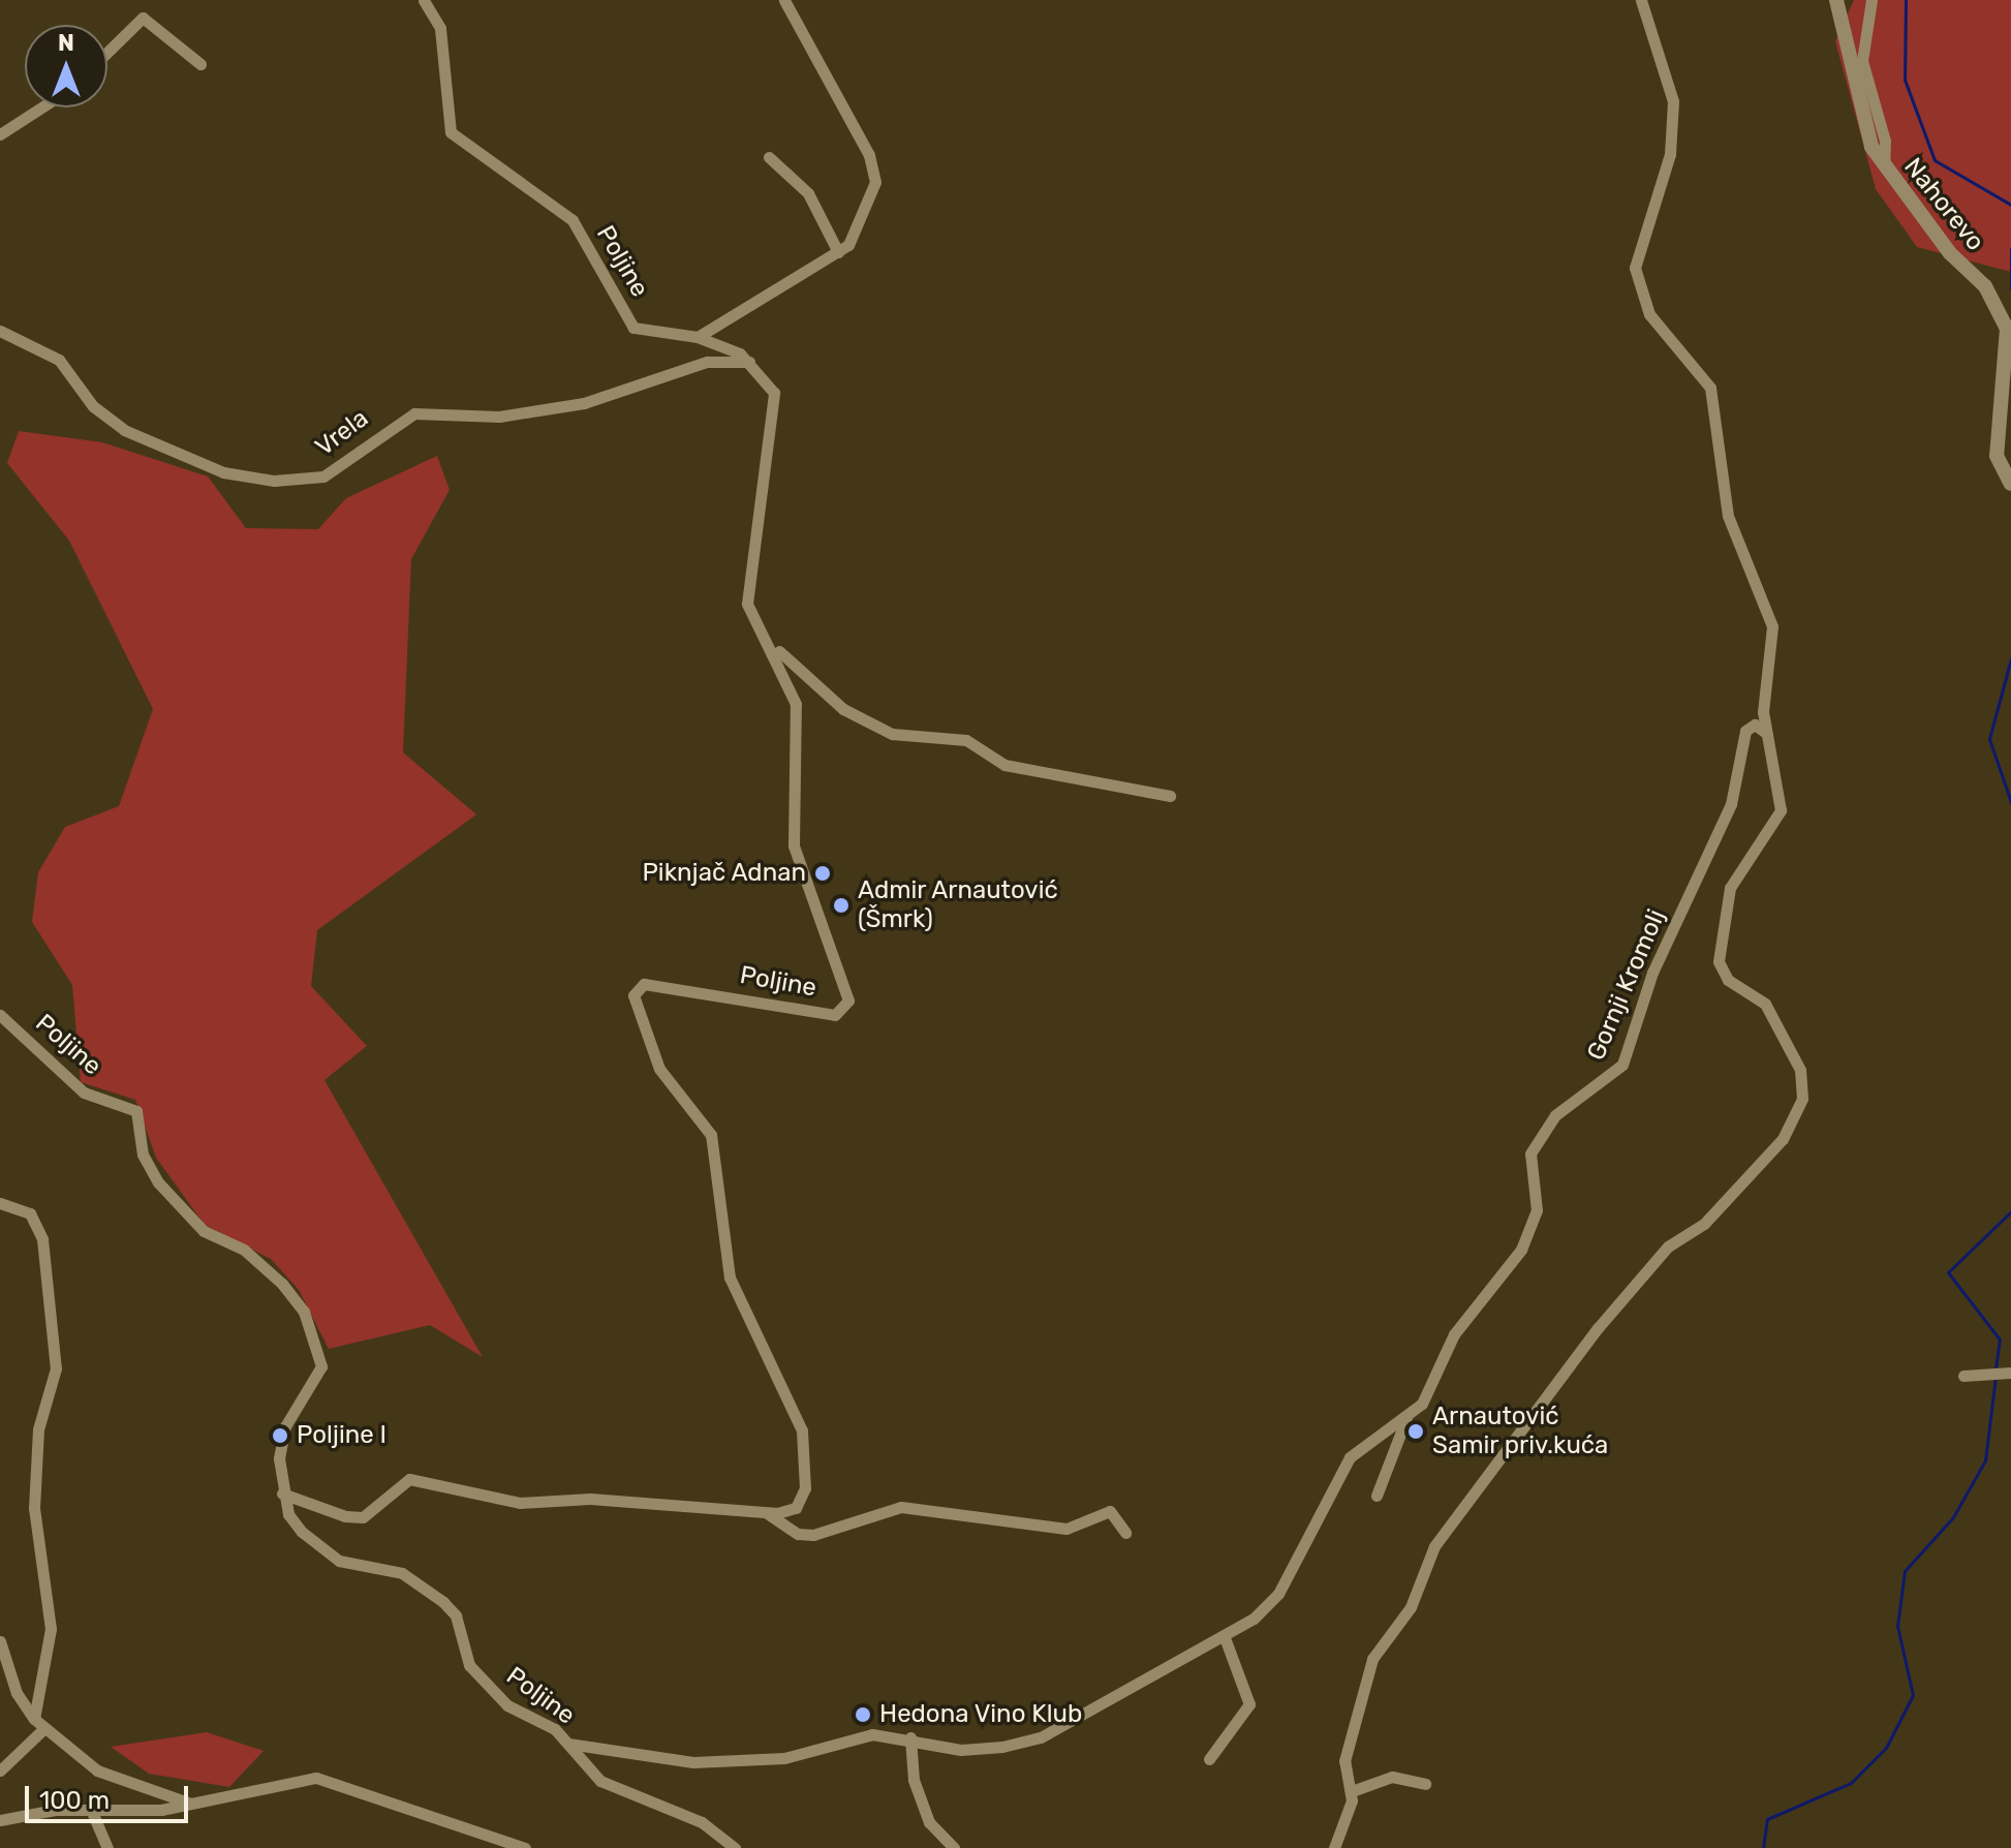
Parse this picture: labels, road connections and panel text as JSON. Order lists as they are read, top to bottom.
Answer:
{
  "streets": {
    "street": [
      "Nahorevo",
      "Poljine",
      "Vrela",
      "Gornji Kromolj"
    ]
  },
  "crossings": [
    ["Poljine", "Vrela"],
    ["Poljine", "Gornji Kromolj"]
  ],
  "places": [
    "Piknjač Adnan",
    "Admir Arnautović (Šmrk)",
    "Arnautović Samir priv.kuća",
    "Poljine I",
    "Hedona Vino Klub"
  ],
  "scale_bar": "100 m",
  "north": "top"
}
